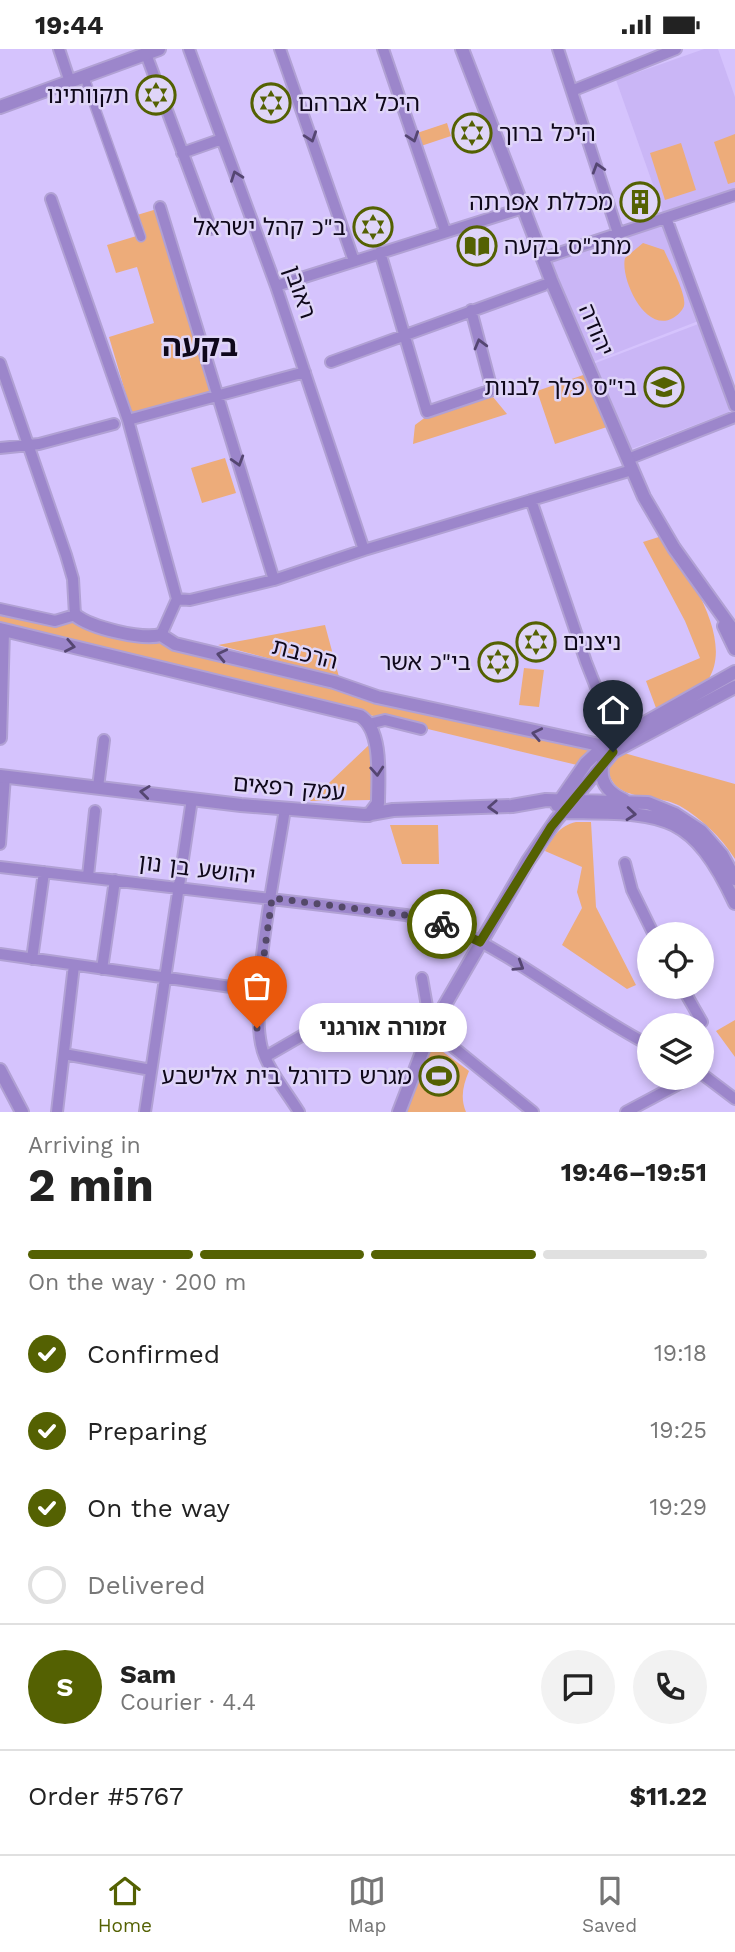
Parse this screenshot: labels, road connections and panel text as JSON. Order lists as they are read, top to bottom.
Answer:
{
  "streets": {
    "street": [
      "ראובן",
      "יהודה",
      "הרכבת",
      "עמק רפאים",
      "יהושע בן נון"
    ]
  },
  "one_way": ["עמק רפאים"],
  "districts": ["בקעה"],
  "places": {
    "synagogue": [
      "תקוותינו",
      "היכל אברהם",
      "היכל ברוך",
      "ב\"כ קהל ישראל",
      "ניצנים",
      "בי\"כ אשר"
    ],
    "building": ["מכללת אפרתה"],
    "library": ["מתנ\"ס בקעה"],
    "school or university": ["בי\"ס פלך לבנות"],
    "other": ["זמורה אורגני"],
    "sports": ["מגרש כדורגל בית אלישבע"]
  },
  "page": {
    "status": "19:44",
    "bubble": "זמורה אורגני",
    "heading": ["2 min", "Arriving in", "19:46–19:51"],
    "panel": [
      "Sam",
      "Courier · 4.4",
      "Order #5767",
      "$11.22"
    ],
    "bar": "On the way · 200 m",
    "list": [
      ["Confirmed", "19:18"],
      ["Preparing", "19:25"],
      ["On the way", "19:29"],
      "Delivered"
    ],
    "round": "S",
    "tabs": ["Home", "Map", "Saved"]
  }
}
